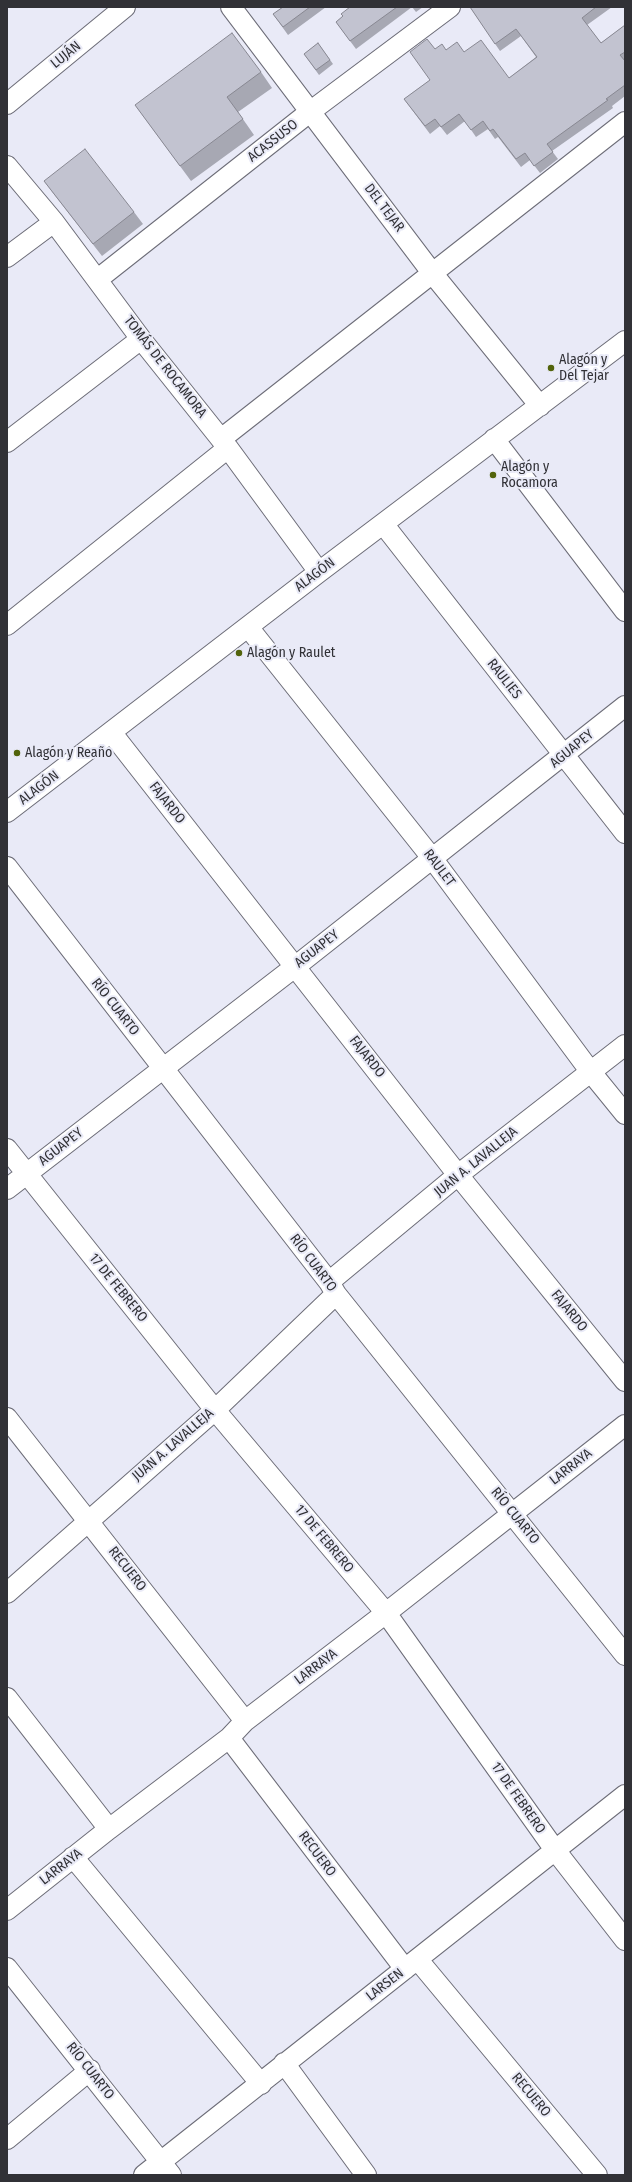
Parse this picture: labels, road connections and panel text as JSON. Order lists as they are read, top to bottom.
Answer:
{
  "streets": {
    "street": [
      "LUJÁN",
      "ACASSUSO",
      "DEL TEJAR",
      "TOMÁS DE ROCAMORA",
      "ALAGÓN",
      "RAULIES",
      "AGUAPEY",
      "FAJARDO",
      "RAULET",
      "RÍO CUARTO",
      "JUAN A. LAVALLEJA",
      "17 DE FEBRERO",
      "LARRAYA",
      "RECUERO",
      "LARSEN"
    ]
  },
  "crossings": [
    ["ACASSUSO", "DEL TEJAR"],
    ["ACASSUSO", "TOMÁS DE ROCAMORA"],
    ["DEL TEJAR", "ALAGÓN"],
    ["TOMÁS DE ROCAMORA", "ALAGÓN"],
    ["ALAGÓN", "RAULIES"],
    ["ALAGÓN", "FAJARDO"],
    ["ALAGÓN", "RAULET"],
    ["RAULIES", "AGUAPEY"],
    ["AGUAPEY", "FAJARDO"],
    ["AGUAPEY", "RAULET"],
    ["AGUAPEY", "RÍO CUARTO"],
    ["AGUAPEY", "17 DE FEBRERO"],
    ["FAJARDO", "JUAN A. LAVALLEJA"],
    ["RAULET", "JUAN A. LAVALLEJA"],
    ["RÍO CUARTO", "JUAN A. LAVALLEJA"],
    ["RÍO CUARTO", "LARRAYA"],
    ["RÍO CUARTO", "LARSEN"],
    ["JUAN A. LAVALLEJA", "17 DE FEBRERO"],
    ["JUAN A. LAVALLEJA", "RECUERO"],
    ["17 DE FEBRERO", "LARRAYA"],
    ["17 DE FEBRERO", "LARSEN"],
    ["LARRAYA", "RECUERO"],
    ["RECUERO", "LARSEN"]
  ],
  "places": [
    "Alagón y Del Tejar",
    "Alagón y Rocamora",
    "Alagón y Raulet",
    "Alagón y Reaño"
  ]
}
